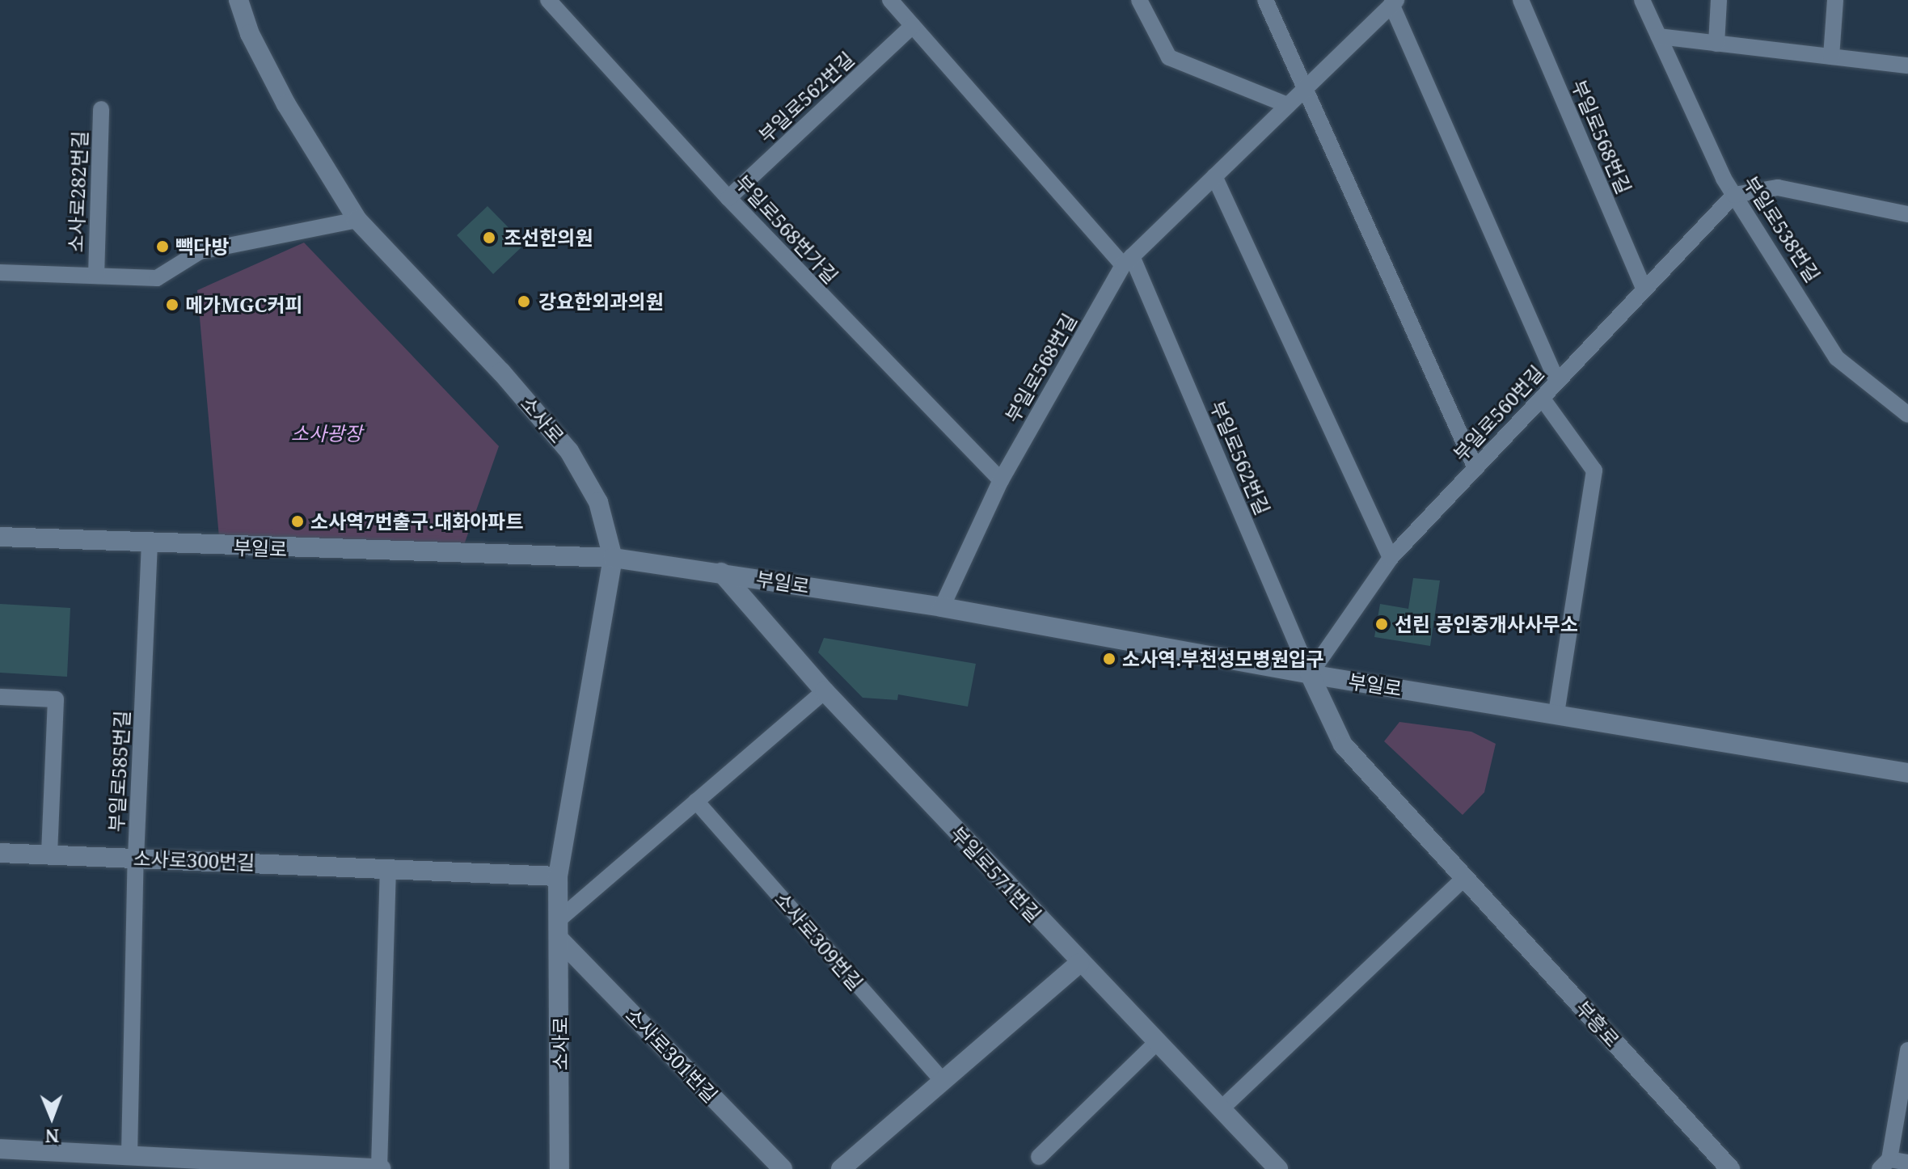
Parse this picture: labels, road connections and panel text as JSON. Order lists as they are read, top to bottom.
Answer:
{
  "streets": {
    "street": [
      "소사로",
      "부일로",
      "소사로300번길",
      "부일로571번길",
      "부흥로",
      "소사로301번길"
    ],
    "lane": [
      "부일로562번길",
      "부일로568번길",
      "소사로282번길",
      "부일로568번가길",
      "부일로538번길",
      "부일로560번길",
      "부일로585번길",
      "소사로309번길"
    ]
  },
  "crossings": [
    ["부일로562번길", "부일로568번길"],
    ["부일로562번길", "부일로568번가길"],
    ["부일로562번길", "부일로560번길"],
    ["부일로562번길", "부일로"],
    ["부일로562번길", "부흥로"],
    ["부일로568번길", "부일로568번가길"],
    ["부일로568번길", "부일로560번길"],
    ["부일로568번길", "부일로"],
    ["소사로282번길", "소사로"],
    ["부일로538번길", "부일로560번길"],
    ["부일로560번길", "부일로"],
    ["부일로560번길", "부흥로"],
    ["소사로", "부일로"],
    ["소사로", "소사로300번길"],
    ["소사로", "소사로301번길"],
    ["부일로", "부일로585번길"],
    ["부일로", "부일로571번길"],
    ["부일로", "부흥로"],
    ["부일로585번길", "소사로300번길"]
  ],
  "parks": ["소사광장"],
  "places": [
    "조선한의원",
    "빽다방",
    "강요한외과의원",
    "메가MGC커피",
    "소사역7번출구.대화아파트",
    "선린 공인중개사사무소",
    "소사역.부천성모병원입구"
  ],
  "north": "bottom"
}
